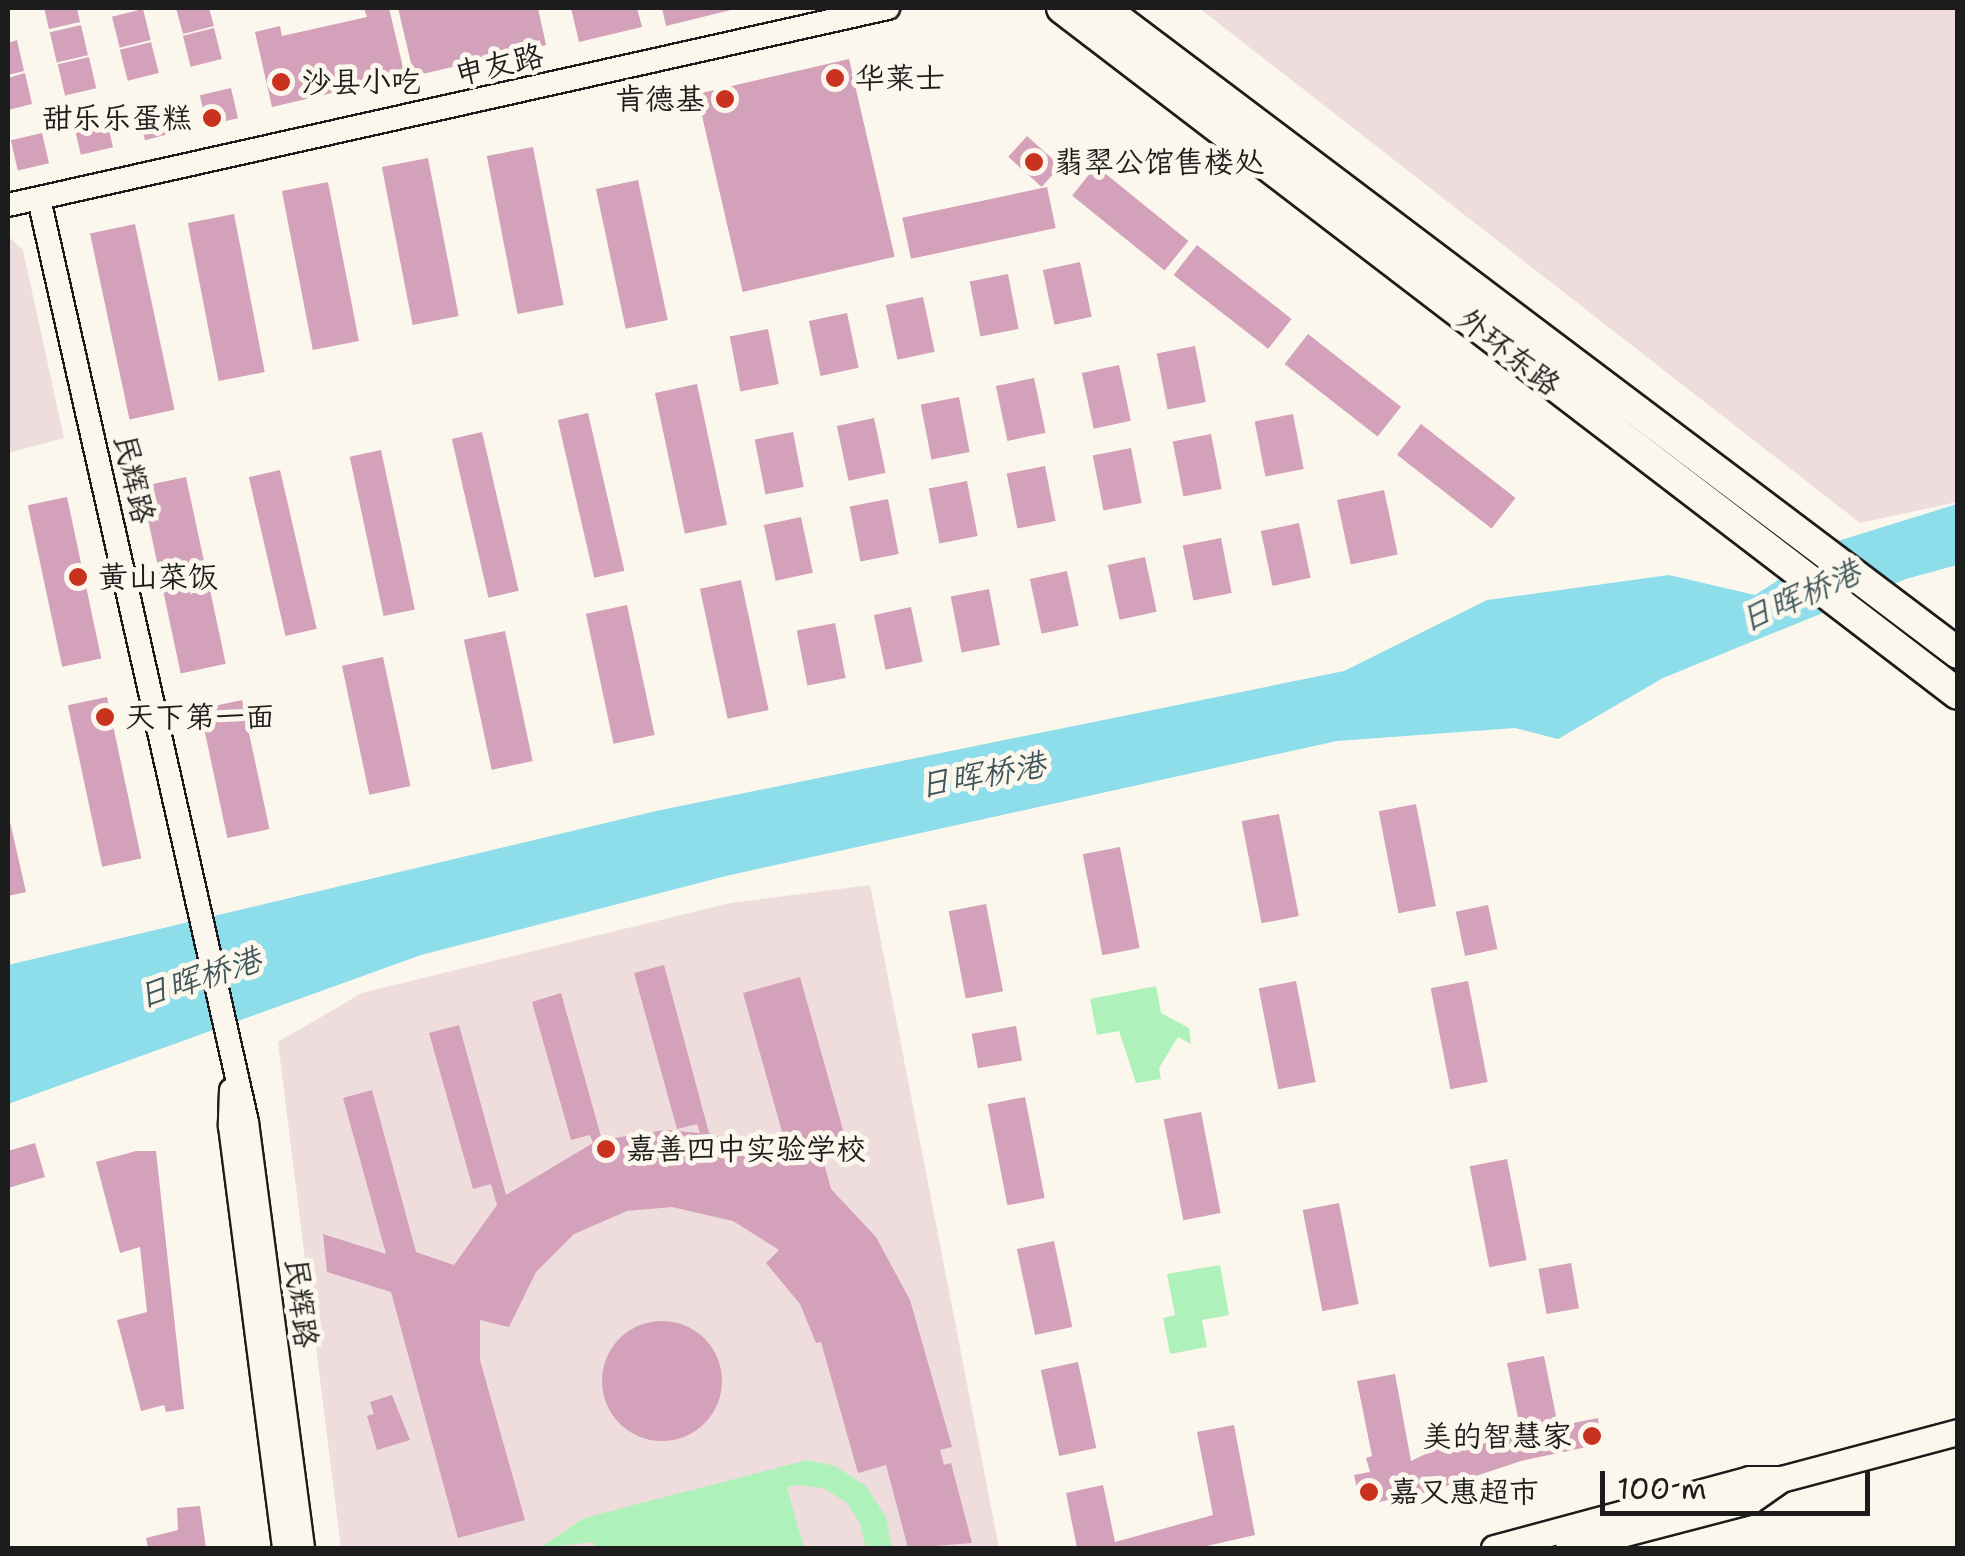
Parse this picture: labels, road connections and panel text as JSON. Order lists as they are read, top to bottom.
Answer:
{
  "streets": {
    "highway": ["外环东路"],
    "street": ["申友路", "民辉路"]
  },
  "crossings": [
    ["申友路", "民辉路"]
  ],
  "water": ["日晖桥港"],
  "places": [
    "华莱士",
    "沙县小吃",
    "肯德基",
    "甜乐乐蛋糕",
    "翡翠公馆售楼处",
    "黄山菜饭",
    "天下第一面",
    "嘉善四中实验学校",
    "美的智慧家",
    "嘉又惠超市"
  ],
  "scale_bar": "100 m"
}
